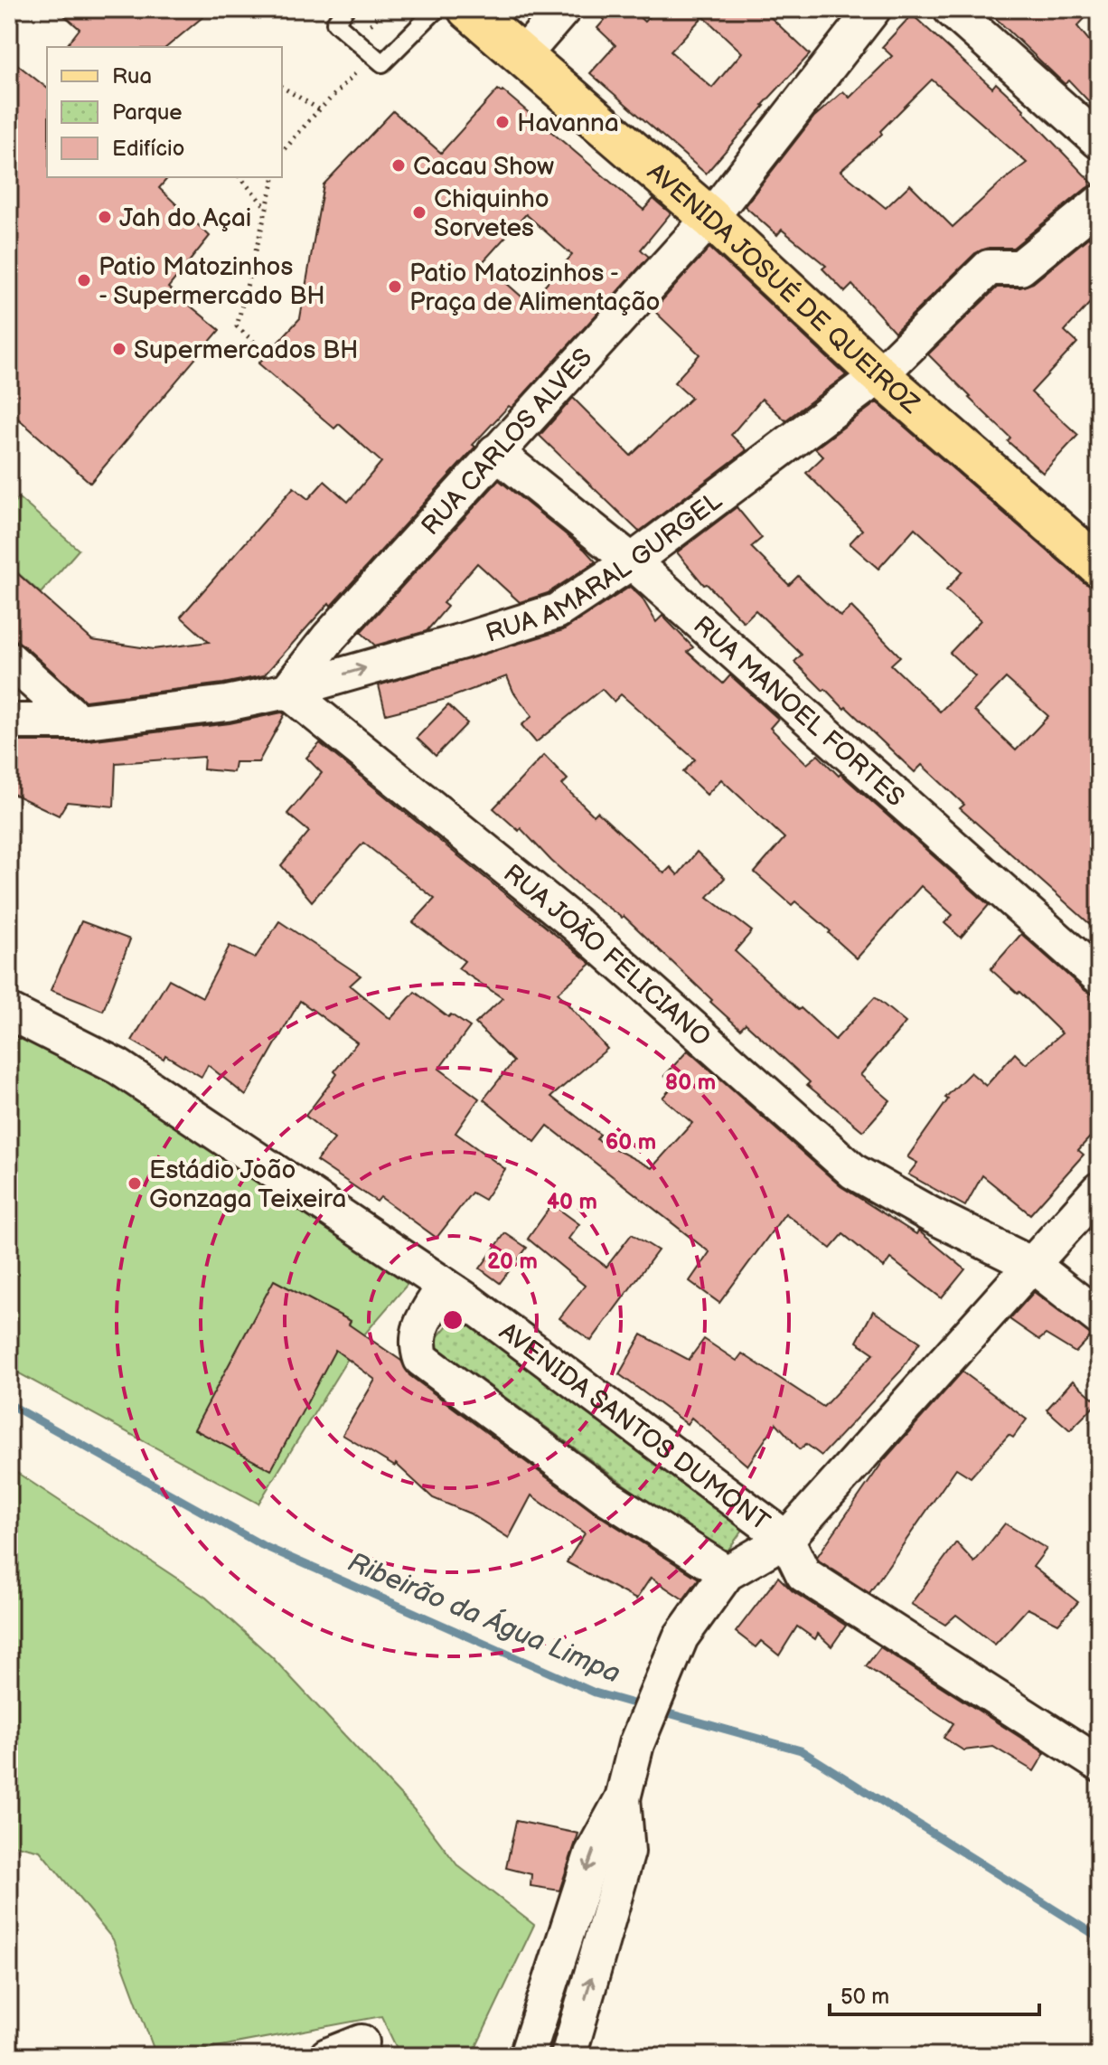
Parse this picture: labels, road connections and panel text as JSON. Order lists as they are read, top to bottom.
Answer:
{
  "streets": {
    "main road": ["AVENIDA JOSUÉ DE QUEIROZ"],
    "street": [
      "RUA CARLOS ALVES",
      "RUA AMARAL GURGEL",
      "RUA MANOEL FORTES",
      "RUA JOÃO FELICIANO",
      "AVENIDA SANTOS DUMONT"
    ]
  },
  "crossings": [
    ["AVENIDA JOSUÉ DE QUEIROZ", "RUA CARLOS ALVES"],
    ["AVENIDA JOSUÉ DE QUEIROZ", "RUA AMARAL GURGEL"],
    ["RUA CARLOS ALVES", "RUA AMARAL GURGEL"],
    ["RUA CARLOS ALVES", "RUA MANOEL FORTES"],
    ["RUA CARLOS ALVES", "RUA JOÃO FELICIANO"],
    ["RUA AMARAL GURGEL", "RUA MANOEL FORTES"],
    ["RUA AMARAL GURGEL", "RUA JOÃO FELICIANO"]
  ],
  "water": ["Ribeirão da Água Limpa"],
  "places": [
    "Havanna",
    "Cacau Show",
    "Chiquinho Sorvetes",
    "Jah do Açai",
    "Patio Matozinhos - Supermercado BH",
    "Patio Matozinhos - Praça de Alimentação",
    "Supermercados BH",
    "Estádio João Gonzaga Teixeira"
  ],
  "legend": ["Rua", "Parque", "Edifício"],
  "scale_bar": "50 m",
  "rings": [
    "80 m",
    "60 m",
    "40 m",
    "20 m"
  ]
}
